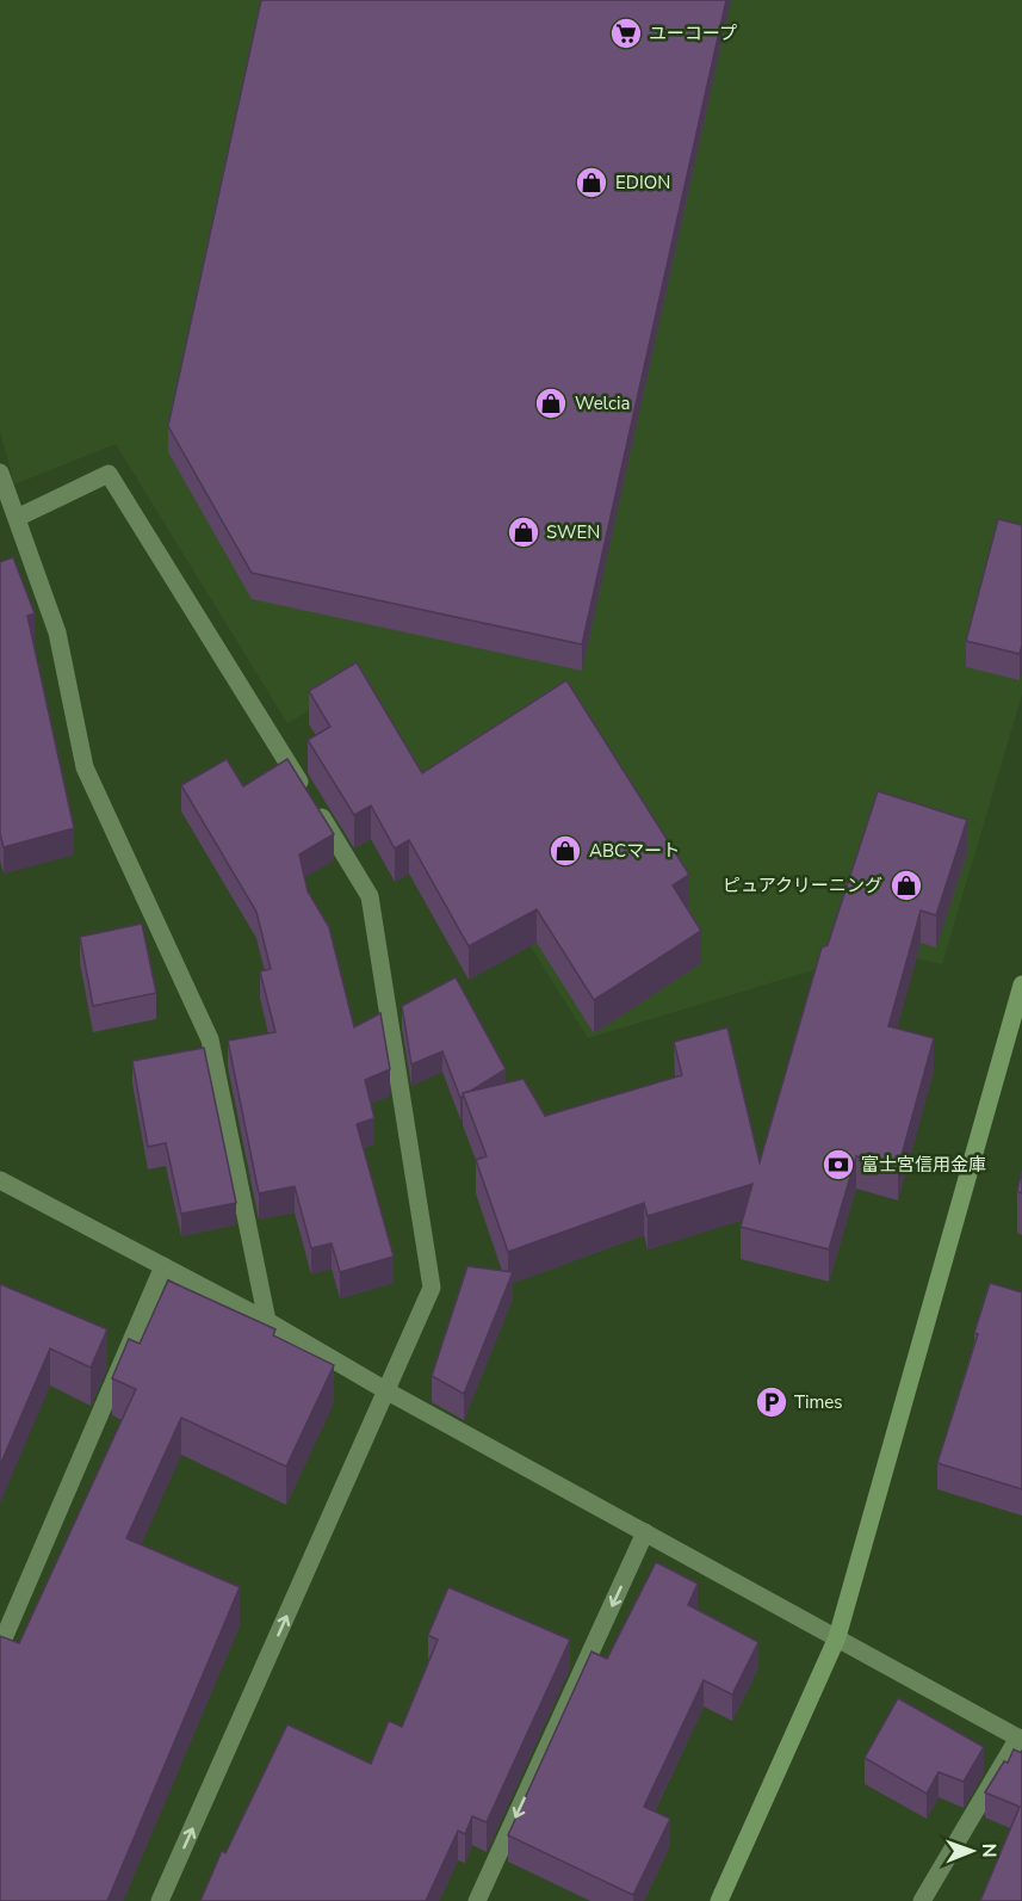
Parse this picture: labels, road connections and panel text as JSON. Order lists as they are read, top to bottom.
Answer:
{
  "places": {
    "supermarket": ["ユーコープ"],
    "shop": [
      "EDION",
      "Welcia",
      "SWEN",
      "ABCマート",
      "ピュアクリーニング"
    ],
    "bank": ["富士宮信用金庫"],
    "parking": ["Times"]
  },
  "north": "right"
}
